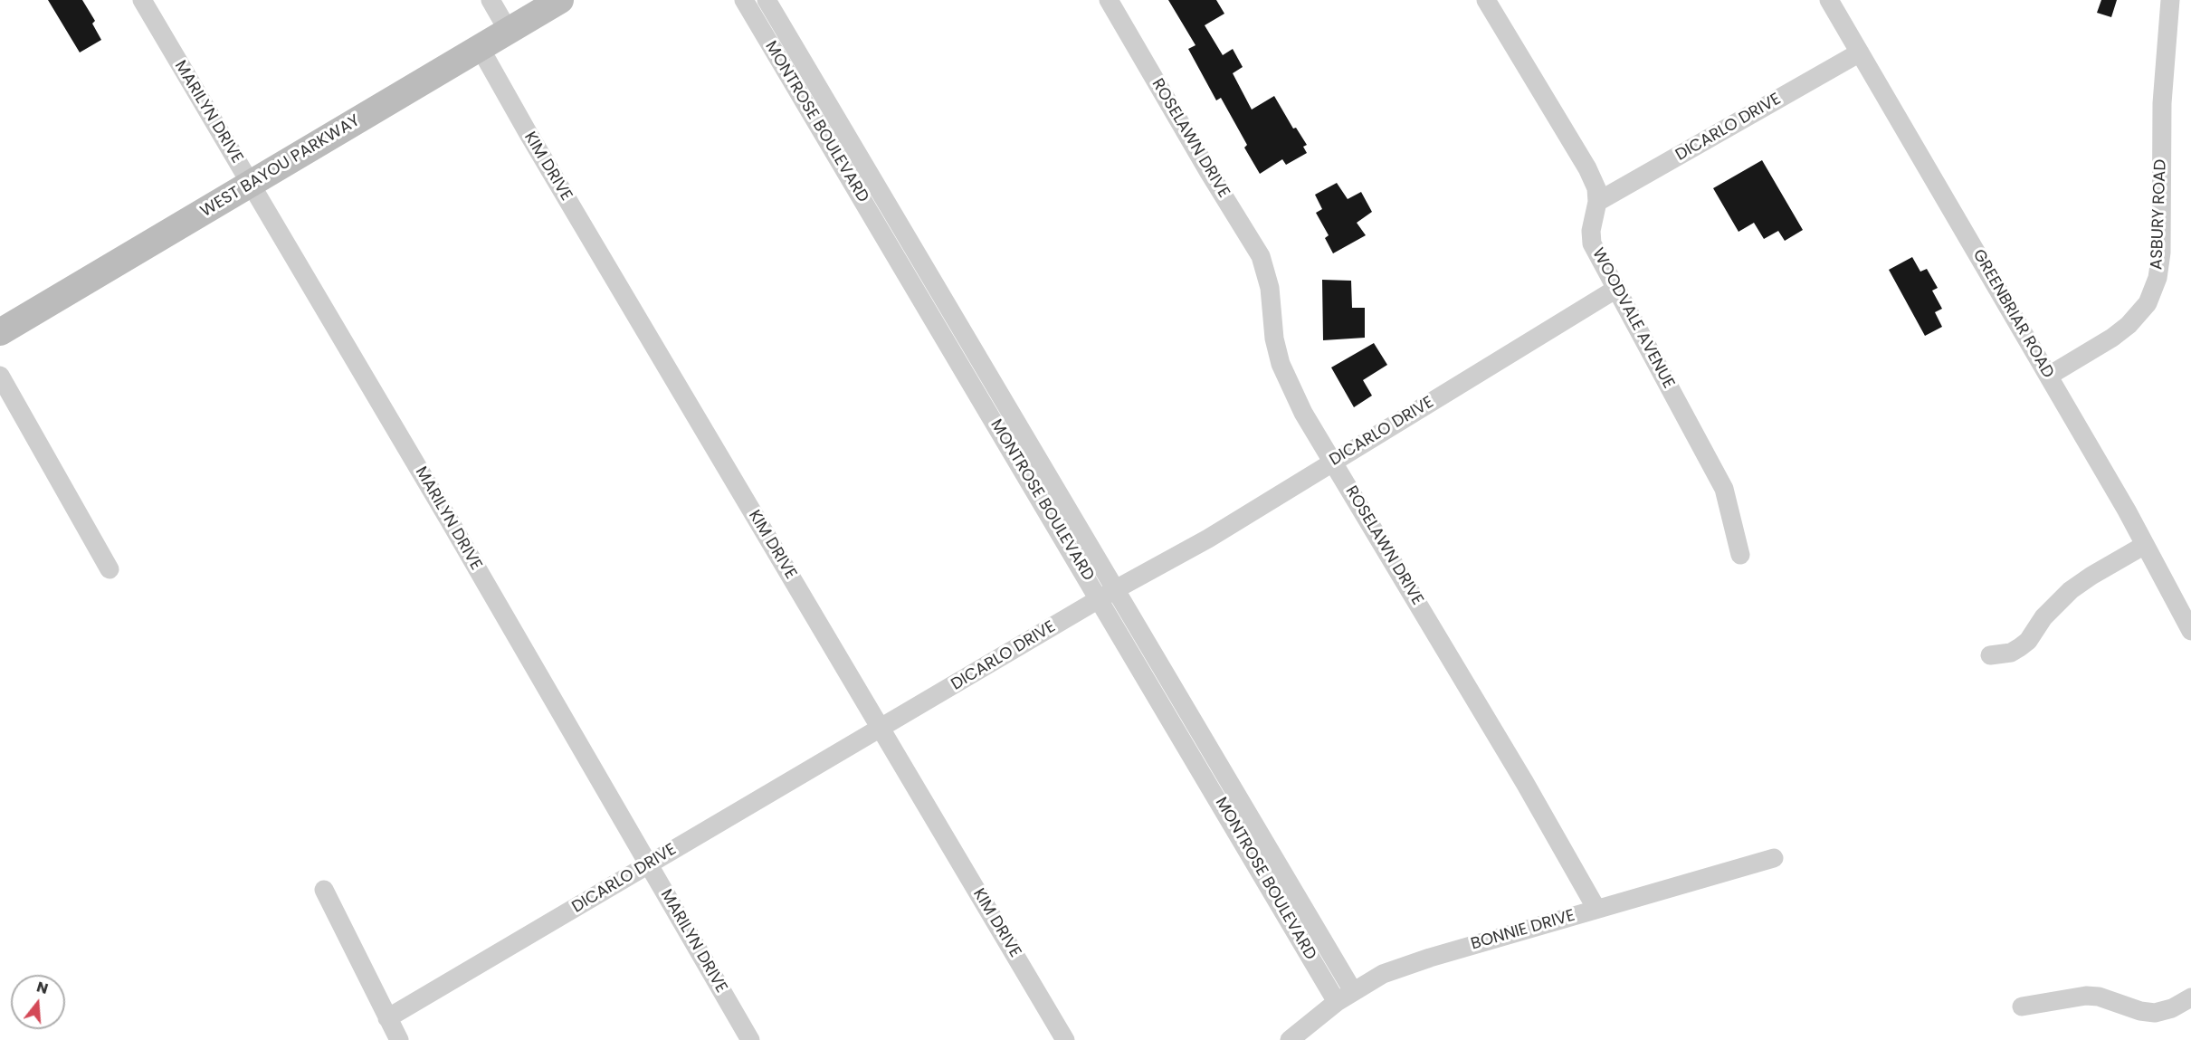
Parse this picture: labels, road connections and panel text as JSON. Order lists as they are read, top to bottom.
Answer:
{
  "streets": {
    "street": [
      "MARILYN DRIVE",
      "MONTROSE BOULEVARD",
      "DICARLO DRIVE",
      "ROSELAWN DRIVE",
      "WEST BAYOU PARKWAY",
      "KIM DRIVE",
      "ASBURY ROAD",
      "GREENBRIAR ROAD",
      "WOODVALE AVENUE",
      "BONNIE DRIVE"
    ]
  },
  "crossings": [
    ["MARILYN DRIVE", "DICARLO DRIVE"],
    ["MARILYN DRIVE", "WEST BAYOU PARKWAY"],
    ["MONTROSE BOULEVARD", "DICARLO DRIVE"],
    ["MONTROSE BOULEVARD", "BONNIE DRIVE"],
    ["DICARLO DRIVE", "ROSELAWN DRIVE"],
    ["DICARLO DRIVE", "KIM DRIVE"],
    ["DICARLO DRIVE", "GREENBRIAR ROAD"],
    ["DICARLO DRIVE", "WOODVALE AVENUE"],
    ["ROSELAWN DRIVE", "BONNIE DRIVE"],
    ["WEST BAYOU PARKWAY", "KIM DRIVE"],
    ["ASBURY ROAD", "GREENBRIAR ROAD"]
  ],
  "north": "top"
}
